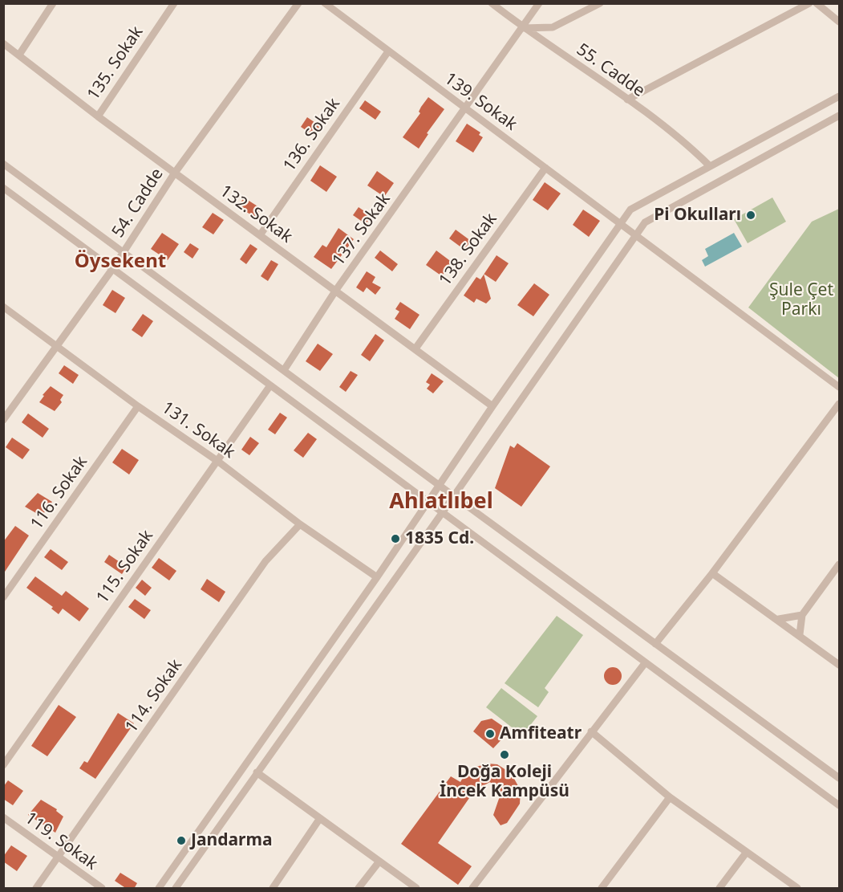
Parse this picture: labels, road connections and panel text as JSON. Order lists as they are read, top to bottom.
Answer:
{
  "streets": {
    "street": [
      "135. Sokak",
      "55. Cadde",
      "139. Sokak",
      "136. Sokak",
      "54. Cadde",
      "132. Sokak",
      "137. Sokak",
      "138. Sokak",
      "131. Sokak",
      "116. Sokak",
      "115. Sokak",
      "114. Sokak",
      "119. Sokak"
    ]
  },
  "crossings": [
    ["135. Sokak", "132. Sokak"],
    ["55. Cadde", "137. Sokak"],
    ["139. Sokak", "136. Sokak"],
    ["139. Sokak", "137. Sokak"],
    ["139. Sokak", "138. Sokak"],
    ["136. Sokak", "132. Sokak"],
    ["54. Cadde", "132. Sokak"],
    ["54. Cadde", "131. Sokak"],
    ["132. Sokak", "137. Sokak"],
    ["132. Sokak", "138. Sokak"],
    ["131. Sokak", "116. Sokak"],
    ["131. Sokak", "115. Sokak"],
    ["131. Sokak", "114. Sokak"],
    ["114. Sokak", "119. Sokak"]
  ],
  "districts": ["Öysekent", "Ahlatlıbel"],
  "parks": ["Şule Çet Parkı"],
  "places": [
    "Pi Okulları",
    "1835 Cd.",
    "Amfiteatr",
    "Doğa Koleji İncek Kampüsü",
    "Jandarma"
  ]
}
